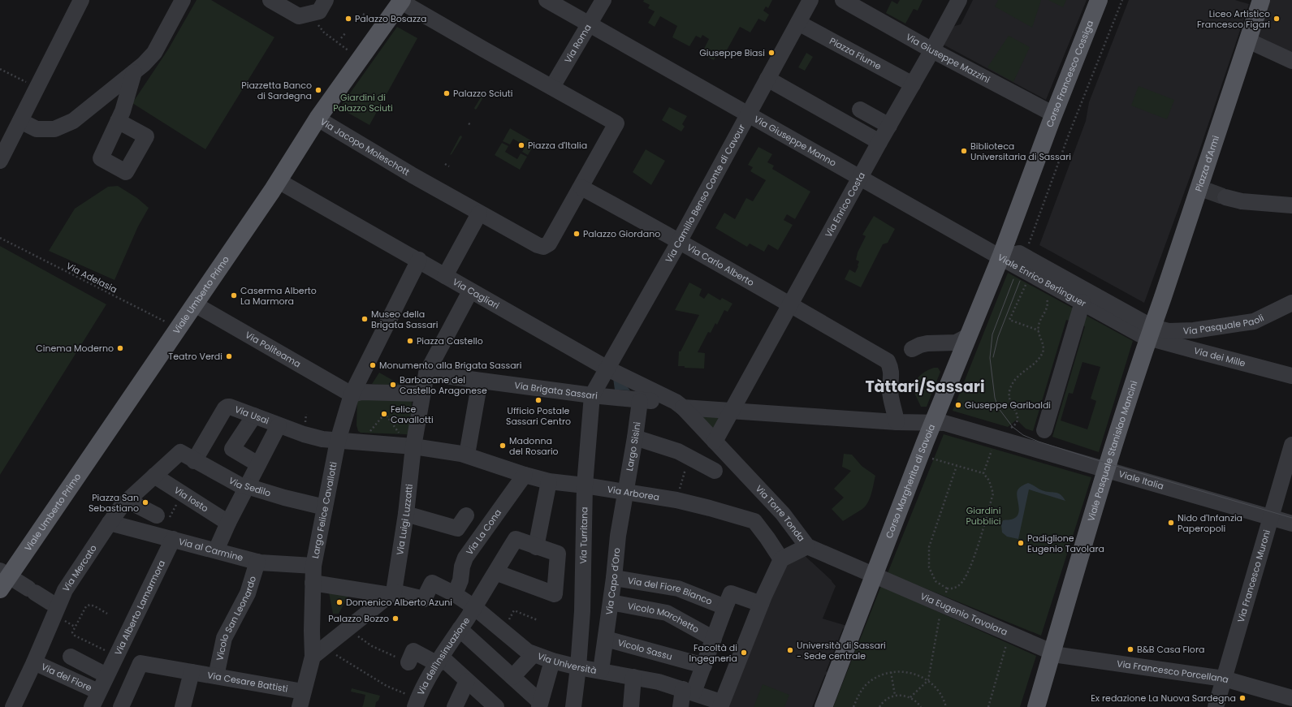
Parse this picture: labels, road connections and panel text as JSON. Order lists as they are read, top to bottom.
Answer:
{
  "streets": {
    "main road": [
      "Corso Francesco Cossiga",
      "Piazza d'Armi",
      "Viale Umberto Primo",
      "Viale Pasquale Stanislao Mancini",
      "Corso Margherita di Savoia"
    ],
    "street": [
      "Via Roma",
      "Piazza Fiume",
      "Via Giuseppe Mazzini",
      "Via Giuseppe Manno",
      "Via Jacopo Moleschott",
      "Via Camillo Benso Conte di Cavour",
      "Via Enrico Costa",
      "Via Carlo Alberto",
      "Viale Enrico Berlinguer",
      "Via Cagliari",
      "Via Pasquale Paoli",
      "Via Politeama",
      "Via dei Mille",
      "Via Brigata Sassari",
      "Via Usai",
      "Largo Sisini",
      "Viale Italia",
      "Via Sedilo",
      "Via Arborea",
      "Via Iosto",
      "Largo Felice Cavallotti",
      "Via Torre Tonda",
      "Via Luigi Luzzatti",
      "Via La Cona",
      "Via Turritana",
      "Via al Carmine",
      "Via Mercato",
      "Via Francesco Muroni",
      "Via Capo d'Oro",
      "Via del Fiore Bianco",
      "Via Alberto Lamarmora",
      "Via Eugenio Tavolara",
      "Vicolo San Leonardo",
      "Vicolo Marchetto",
      "Vicolo Sassu",
      "Via dell'Insinuazione",
      "Via Università",
      "Via Francesco Porcellana",
      "Via del Fiore",
      "Via Cesare Battisti"
    ],
    "path": ["Via Adelasia"]
  },
  "crossings": [
    ["Via Roma", "Via Giuseppe Manno"],
    ["Piazza Fiume", "Via Camillo Benso Conte di Cavour"],
    ["Piazza Fiume", "Via Enrico Costa"],
    ["Via Giuseppe Mazzini", "Corso Francesco Cossiga"],
    ["Via Giuseppe Mazzini", "Via Enrico Costa"],
    ["Corso Francesco Cossiga", "Via Giuseppe Manno"],
    ["Corso Francesco Cossiga", "Viale Enrico Berlinguer"],
    ["Corso Francesco Cossiga", "Corso Margherita di Savoia"],
    ["Via Giuseppe Manno", "Via Camillo Benso Conte di Cavour"],
    ["Via Giuseppe Manno", "Via Enrico Costa"],
    ["Via Giuseppe Manno", "Viale Enrico Berlinguer"],
    ["Via Giuseppe Manno", "Corso Margherita di Savoia"],
    ["Via Jacopo Moleschott", "Viale Umberto Primo"],
    ["Piazza d'Armi", "Viale Enrico Berlinguer"],
    ["Piazza d'Armi", "Via Pasquale Paoli"],
    ["Piazza d'Armi", "Via dei Mille"],
    ["Piazza d'Armi", "Viale Pasquale Stanislao Mancini"],
    ["Via Camillo Benso Conte di Cavour", "Via Carlo Alberto"],
    ["Via Camillo Benso Conte di Cavour", "Via Cagliari"],
    ["Via Camillo Benso Conte di Cavour", "Via Turritana"],
    ["Via Enrico Costa", "Via Carlo Alberto"],
    ["Via Enrico Costa", "Via Brigata Sassari"],
    ["Via Carlo Alberto", "Via Brigata Sassari"],
    ["Via Carlo Alberto", "Viale Italia"],
    ["Via Adelasia", "Viale Umberto Primo"],
    ["Viale Enrico Berlinguer", "Via Pasquale Paoli"],
    ["Viale Enrico Berlinguer", "Via dei Mille"],
    ["Viale Enrico Berlinguer", "Viale Pasquale Stanislao Mancini"],
    ["Viale Enrico Berlinguer", "Corso Margherita di Savoia"],
    ["Via Cagliari", "Viale Umberto Primo"],
    ["Via Cagliari", "Via Brigata Sassari"],
    ["Via Cagliari", "Via Turritana"],
    ["Viale Umberto Primo", "Via Politeama"],
    ["Via Pasquale Paoli", "Via dei Mille"],
    ["Via Pasquale Paoli", "Viale Pasquale Stanislao Mancini"],
    ["Via dei Mille", "Viale Pasquale Stanislao Mancini"],
    ["Via Brigata Sassari", "Largo Sisini"],
    ["Via Brigata Sassari", "Viale Italia"],
    ["Via Brigata Sassari", "Via Turritana"],
    ["Via Usai", "Via Sedilo"],
    ["Via Usai", "Largo Felice Cavallotti"],
    ["Via Usai", "Via Mercato"],
    ["Largo Sisini", "Via Arborea"],
    ["Largo Sisini", "Via Capo d'Oro"],
    ["Viale Pasquale Stanislao Mancini", "Viale Italia"],
    ["Viale Pasquale Stanislao Mancini", "Via Eugenio Tavolara"],
    ["Viale Pasquale Stanislao Mancini", "Via Francesco Porcellana"],
    ["Viale Italia", "Corso Margherita di Savoia"],
    ["Viale Italia", "Via Francesco Muroni"],
    ["Corso Margherita di Savoia", "Via Torre Tonda"],
    ["Corso Margherita di Savoia", "Via Eugenio Tavolara"],
    ["Via Sedilo", "Largo Felice Cavallotti"],
    ["Via Sedilo", "Via Mercato"],
    ["Via Arborea", "Via Luigi Luzzatti"],
    ["Via Arborea", "Via La Cona"],
    ["Via Arborea", "Via Turritana"],
    ["Via Arborea", "Via Capo d'Oro"],
    ["Via Iosto", "Via Mercato"],
    ["Largo Felice Cavallotti", "Via al Carmine"],
    ["Largo Felice Cavallotti", "Via Cesare Battisti"],
    ["Via Torre Tonda", "Via Eugenio Tavolara"],
    ["Via Luigi Luzzatti", "Via al Carmine"],
    ["Via La Cona", "Via Università"],
    ["Via Turritana", "Via Università"],
    ["Via al Carmine", "Via Mercato"],
    ["Via al Carmine", "Via Alberto Lamarmora"],
    ["Via al Carmine", "Vicolo San Leonardo"],
    ["Via al Carmine", "Via Università"],
    ["Via Mercato", "Via del Fiore"],
    ["Via Francesco Muroni", "Via Francesco Porcellana"],
    ["Via Capo d'Oro", "Via del Fiore Bianco"],
    ["Via Capo d'Oro", "Vicolo Marchetto"],
    ["Via Capo d'Oro", "Vicolo Sassu"],
    ["Via Capo d'Oro", "Via Università"],
    ["Via Alberto Lamarmora", "Via del Fiore"],
    ["Via Eugenio Tavolara", "Via Francesco Porcellana"],
    ["Vicolo San Leonardo", "Via Cesare Battisti"],
    ["Via dell'Insinuazione", "Via Università"]
  ],
  "districts": ["Tàttari/Sassari"],
  "parks": ["Giardini di Palazzo Sciuti", "Giardini Pubblici"],
  "places": [
    "Palazzo Bosazza",
    "Liceo Artistico Francesco Figari",
    "Giuseppe Biasi",
    "Piazzetta Banco di Sardegna",
    "Palazzo Sciuti",
    "Piazza d'Italia",
    "Biblioteca Universitaria di Sassari",
    "Palazzo Giordano",
    "Caserma Alberto La Marmora",
    "Museo della Brigata Sassari",
    "Piazza Castello",
    "Cinema Moderno",
    "Teatro Verdi",
    "Monumento alla Brigata Sassari",
    "Barbacane del Castello Aragonese",
    "Ufficio Postale Sassari Centro",
    "Giuseppe Garibaldi",
    "Felice Cavallotti",
    "Madonna del Rosario",
    "Piazza San Sebastiano",
    "Nido d'Infanzia Paperopoli",
    "Padiglione Eugenio Tavolara",
    "Domenico Alberto Azuni",
    "Palazzo Bozzo",
    "B&B Casa Flora",
    "Università di Sassari - Sede centrale",
    "Facoltà di Ingegneria",
    "Ex redazione La Nuova Sardegna"
  ]
}
